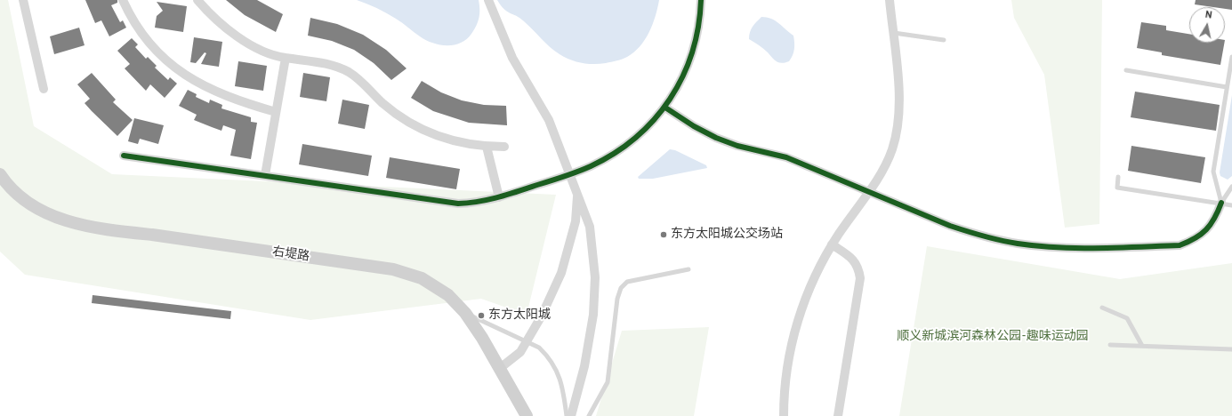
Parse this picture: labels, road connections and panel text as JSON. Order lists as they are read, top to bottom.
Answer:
{
  "streets": {
    "main road": ["右堤路"]
  },
  "parks": ["顺义新城滨河森林公园-趣味运动园"],
  "places": ["东方太阳城公交场站", "东方太阳城"],
  "north": "top"
}
